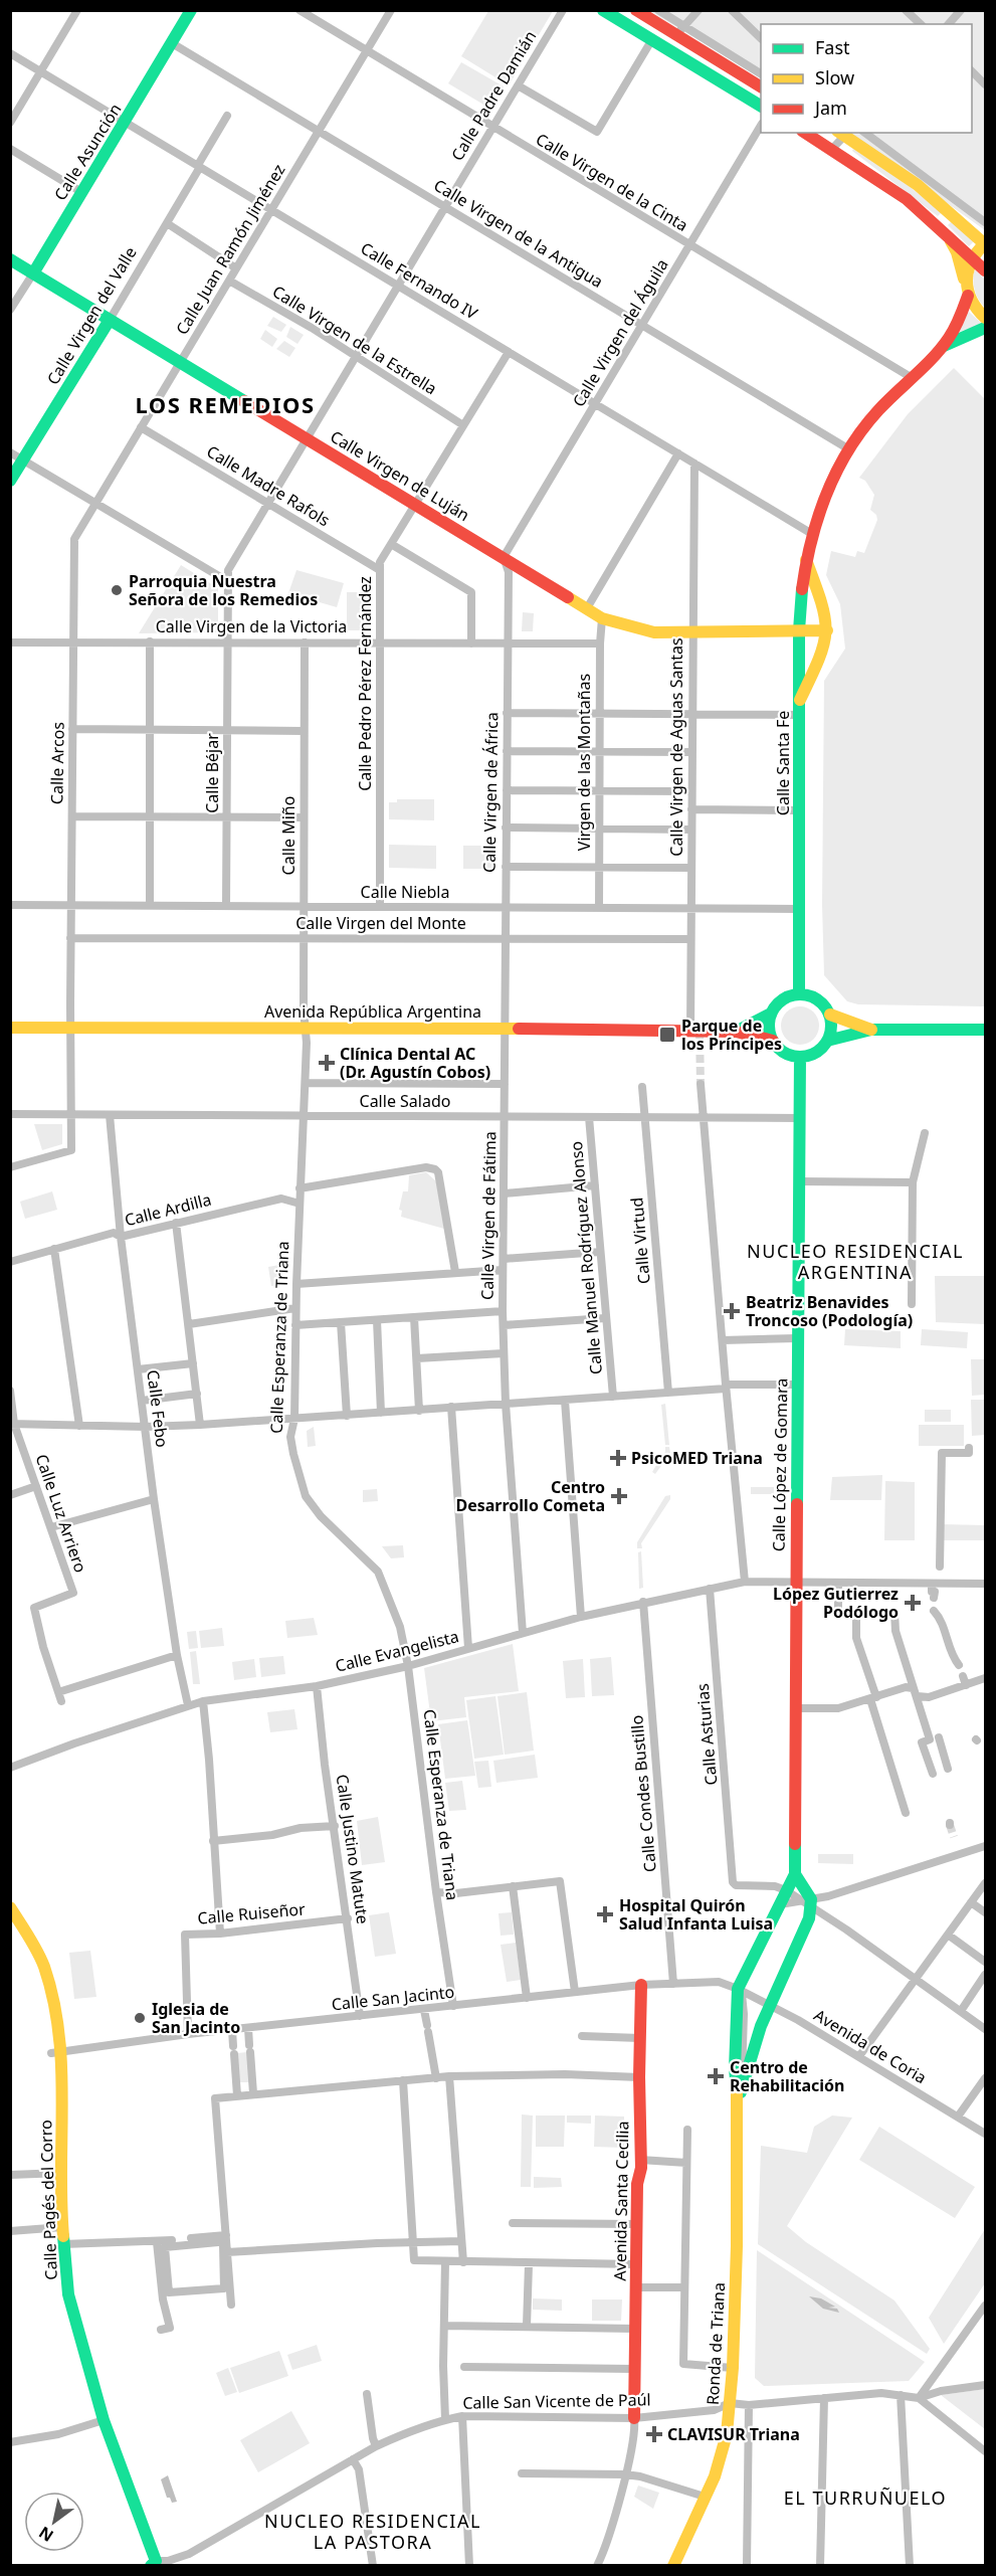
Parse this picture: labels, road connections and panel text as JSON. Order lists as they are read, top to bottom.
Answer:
{
  "streets": {
    "main road": [
      "Calle Asunción",
      "Calle Virgen del Valle",
      "Calle Virgen de Luján",
      "Calle Santa Fe",
      "Avenida República Argentina",
      "Calle López de Gomara",
      "Calle Pagés del Corro",
      "Avenida Santa Cecilia",
      "Ronda de Triana"
    ],
    "street": [
      "Calle Padre Damián",
      "Calle Virgen de la Cinta",
      "Calle Virgen de la Antigua",
      "Calle Juan Ramón Jiménez",
      "Calle Fernando IV",
      "Calle Virgen del Águila",
      "Calle Virgen de la Estrella",
      "Calle Madre Rafols",
      "Calle Virgen de la Victoria",
      "Calle Pedro Pérez Fernández",
      "Calle Virgen de Aguas Santas",
      "Virgen de las Montañas",
      "Calle Arcos",
      "Calle Béjar",
      "Calle Virgen de África",
      "Calle Miño",
      "Calle Niebla",
      "Calle Virgen del Monte",
      "Calle Salado",
      "Calle Ardilla",
      "Calle Virgen de Fátima",
      "Calle Virtud",
      "Calle Manuel Rodríguez Alonso",
      "Calle Esperanza de Triana",
      "Calle Febo",
      "Calle Luz Arriero",
      "Calle Evangelista",
      "Calle Asturias",
      "Calle Condes Bustillo",
      "Calle Justino Matute",
      "Calle Ruiseñor",
      "Calle San Jacinto",
      "Avenida de Coria",
      "Calle San Vicente de Paúl"
    ]
  },
  "crossings": [
    ["Calle Padre Damián", "Calle Virgen de la Cinta"],
    ["Calle Padre Damián", "Calle Virgen de la Antigua"],
    ["Calle Padre Damián", "Calle Fernando IV"],
    ["Calle Padre Damián", "Calle Virgen de la Estrella"],
    ["Calle Padre Damián", "Calle Virgen de Luján"],
    ["Calle Padre Damián", "Calle Madre Rafols"],
    ["Calle Padre Damián", "Calle Virgen de la Victoria"],
    ["Calle Padre Damián", "Calle Béjar"],
    ["Calle Asunción", "Calle Virgen de la Antigua"],
    ["Calle Asunción", "Calle Fernando IV"],
    ["Calle Asunción", "Calle Virgen de Luján"],
    ["Calle Virgen de la Cinta", "Calle Juan Ramón Jiménez"],
    ["Calle Virgen de la Cinta", "Calle Virgen del Águila"],
    ["Calle Virgen de la Cinta", "Calle Santa Fe"],
    ["Calle Virgen de la Antigua", "Calle Juan Ramón Jiménez"],
    ["Calle Virgen de la Antigua", "Calle Virgen del Águila"],
    ["Calle Virgen de la Antigua", "Calle Santa Fe"],
    ["Calle Juan Ramón Jiménez", "Calle Fernando IV"],
    ["Calle Juan Ramón Jiménez", "Calle Virgen de la Estrella"],
    ["Calle Juan Ramón Jiménez", "Calle Virgen de Luján"],
    ["Calle Juan Ramón Jiménez", "Calle Madre Rafols"],
    ["Calle Juan Ramón Jiménez", "Calle Arcos"],
    ["Calle Fernando IV", "Calle Virgen del Valle"],
    ["Calle Fernando IV", "Calle Virgen del Águila"],
    ["Calle Fernando IV", "Calle Pedro Pérez Fernández"],
    ["Calle Fernando IV", "Calle Virgen de Aguas Santas"],
    ["Calle Fernando IV", "Calle Santa Fe"],
    ["Calle Virgen del Valle", "Calle Virgen de Luján"],
    ["Calle Virgen del Águila", "Calle Virgen de Luján"],
    ["Calle Virgen del Águila", "Calle Virgen de África"],
    ["Calle Virgen de la Estrella", "Calle Pedro Pérez Fernández"],
    ["Calle Virgen de Luján", "Calle Pedro Pérez Fernández"],
    ["Calle Virgen de Luján", "Calle Virgen de Aguas Santas"],
    ["Calle Virgen de Luján", "Virgen de las Montañas"],
    ["Calle Virgen de Luján", "Calle Santa Fe"],
    ["Calle Virgen de Luján", "Calle Virgen de África"],
    ["Calle Madre Rafols", "Calle Pedro Pérez Fernández"],
    ["Calle Virgen de la Victoria", "Calle Pedro Pérez Fernández"],
    ["Calle Virgen de la Victoria", "Virgen de las Montañas"],
    ["Calle Virgen de la Victoria", "Calle Arcos"],
    ["Calle Virgen de la Victoria", "Calle Béjar"],
    ["Calle Virgen de la Victoria", "Calle Virgen de África"],
    ["Calle Virgen de la Victoria", "Calle Miño"],
    ["Calle Pedro Pérez Fernández", "Calle Niebla"],
    ["Calle Virgen de Aguas Santas", "Calle Niebla"],
    ["Calle Virgen de Aguas Santas", "Calle Virgen del Monte"],
    ["Calle Virgen de Aguas Santas", "Avenida República Argentina"],
    ["Virgen de las Montañas", "Calle Niebla"],
    ["Calle Arcos", "Calle Niebla"],
    ["Calle Arcos", "Calle Virgen del Monte"],
    ["Calle Arcos", "Avenida República Argentina"],
    ["Calle Arcos", "Calle Salado"],
    ["Calle Santa Fe", "Calle Niebla"],
    ["Calle Santa Fe", "Avenida República Argentina"],
    ["Calle Santa Fe", "Calle López de Gomara"],
    ["Calle Béjar", "Calle Niebla"],
    ["Calle Virgen de África", "Calle Niebla"],
    ["Calle Virgen de África", "Calle Virgen del Monte"],
    ["Calle Virgen de África", "Avenida República Argentina"],
    ["Calle Virgen de África", "Calle Virgen de Fátima"],
    ["Calle Miño", "Calle Niebla"],
    ["Calle Miño", "Calle Virgen del Monte"],
    ["Calle Miño", "Avenida República Argentina"],
    ["Calle Miño", "Calle Esperanza de Triana"],
    ["Avenida República Argentina", "Calle Virgen de Fátima"],
    ["Avenida República Argentina", "Calle Esperanza de Triana"],
    ["Avenida República Argentina", "Calle López de Gomara"],
    ["Calle Salado", "Calle Virgen de Fátima"],
    ["Calle Salado", "Calle Virtud"],
    ["Calle Salado", "Calle Manuel Rodríguez Alonso"],
    ["Calle Salado", "Calle Esperanza de Triana"],
    ["Calle Salado", "Calle Febo"],
    ["Calle Salado", "Calle López de Gomara"],
    ["Calle Ardilla", "Calle Esperanza de Triana"],
    ["Calle Ardilla", "Calle Febo"],
    ["Calle Virgen de Fátima", "Calle Evangelista"],
    ["Calle Esperanza de Triana", "Calle Evangelista"],
    ["Calle Esperanza de Triana", "Calle San Jacinto"],
    ["Calle Febo", "Calle Luz Arriero"],
    ["Calle Febo", "Calle Evangelista"],
    ["Calle López de Gomara", "Calle Evangelista"],
    ["Calle Evangelista", "Calle Asturias"],
    ["Calle Evangelista", "Calle Condes Bustillo"],
    ["Calle Evangelista", "Calle Justino Matute"],
    ["Calle Condes Bustillo", "Calle San Jacinto"],
    ["Calle Justino Matute", "Calle Ruiseñor"],
    ["Calle Justino Matute", "Calle San Jacinto"],
    ["Calle Ruiseñor", "Calle San Jacinto"],
    ["Calle San Jacinto", "Avenida de Coria"],
    ["Calle San Jacinto", "Calle Pagés del Corro"],
    ["Calle San Jacinto", "Avenida Santa Cecilia"],
    ["Calle San Jacinto", "Ronda de Triana"],
    ["Avenida de Coria", "Ronda de Triana"],
    ["Calle Pagés del Corro", "Calle San Vicente de Paúl"],
    ["Avenida Santa Cecilia", "Calle San Vicente de Paúl"],
    ["Ronda de Triana", "Calle San Vicente de Paúl"]
  ],
  "districts": [
    "LOS REMEDIOS",
    "NUCLEO RESIDENCIAL ARGENTINA",
    "EL TURRUÑUELO",
    "NUCLEO RESIDENCIAL LA PASTORA"
  ],
  "places": {
    "other": ["Parroquia Nuestra Señora de los Remedios", "Iglesia de San Jacinto"],
    "transit": ["Parque de los Príncipes"],
    "health": [
      "Clínica Dental AC (Dr. Agustín Cobos)",
      "Beatriz Benavides Troncoso (Podología)",
      "PsicoMED Triana",
      "Centro Desarrollo Cometa",
      "López Gutierrez Podólogo",
      "Hospital Quirón Salud Infanta Luisa",
      "Centro de Rehabilitación",
      "CLAVISUR Triana"
    ]
  },
  "legend": ["Fast", "Slow", "Jam"],
  "north": "bottom left"
}
